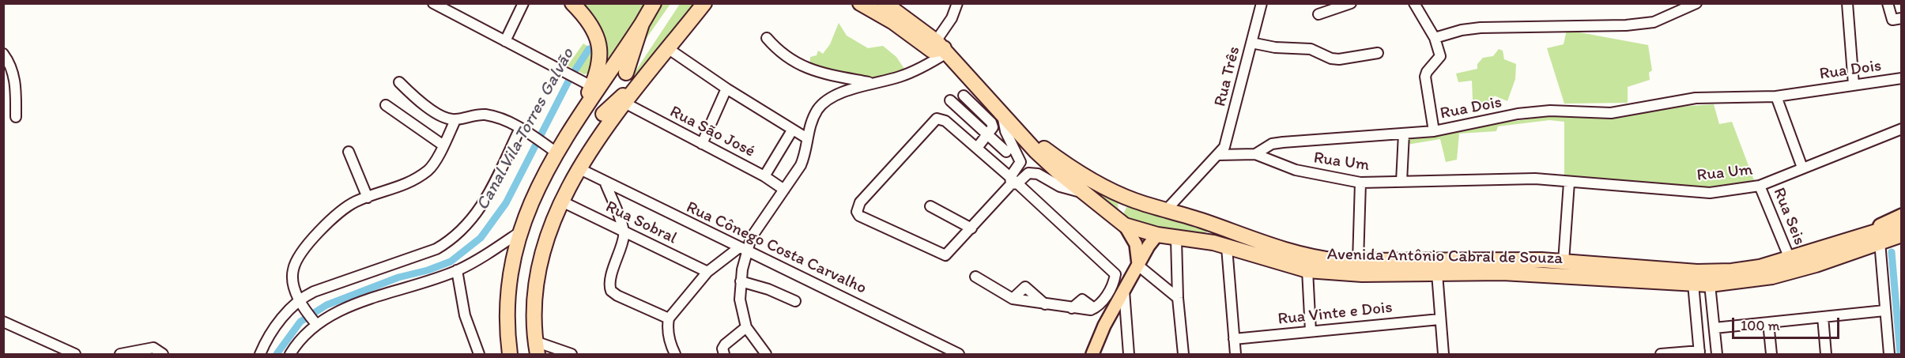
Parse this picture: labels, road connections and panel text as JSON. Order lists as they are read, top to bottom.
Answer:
{
  "streets": {
    "highway": ["Avenida Antônio Cabral de Souza"],
    "street": [
      "Rua Dois",
      "Rua Três",
      "Rua São José",
      "Rua Um",
      "Rua Seis",
      "Rua Sobral",
      "Rua Cônego Costa Carvalho",
      "Rua Vinte e Dois"
    ]
  },
  "crossings": [
    ["Rua Dois", "Rua Um"],
    ["Rua Três", "Avenida Antônio Cabral de Souza"],
    ["Rua Um", "Rua Seis"],
    ["Rua Seis", "Avenida Antônio Cabral de Souza"]
  ],
  "water": ["Canal Vila Torres Galvão"],
  "scale_bar": "100 m"
}
